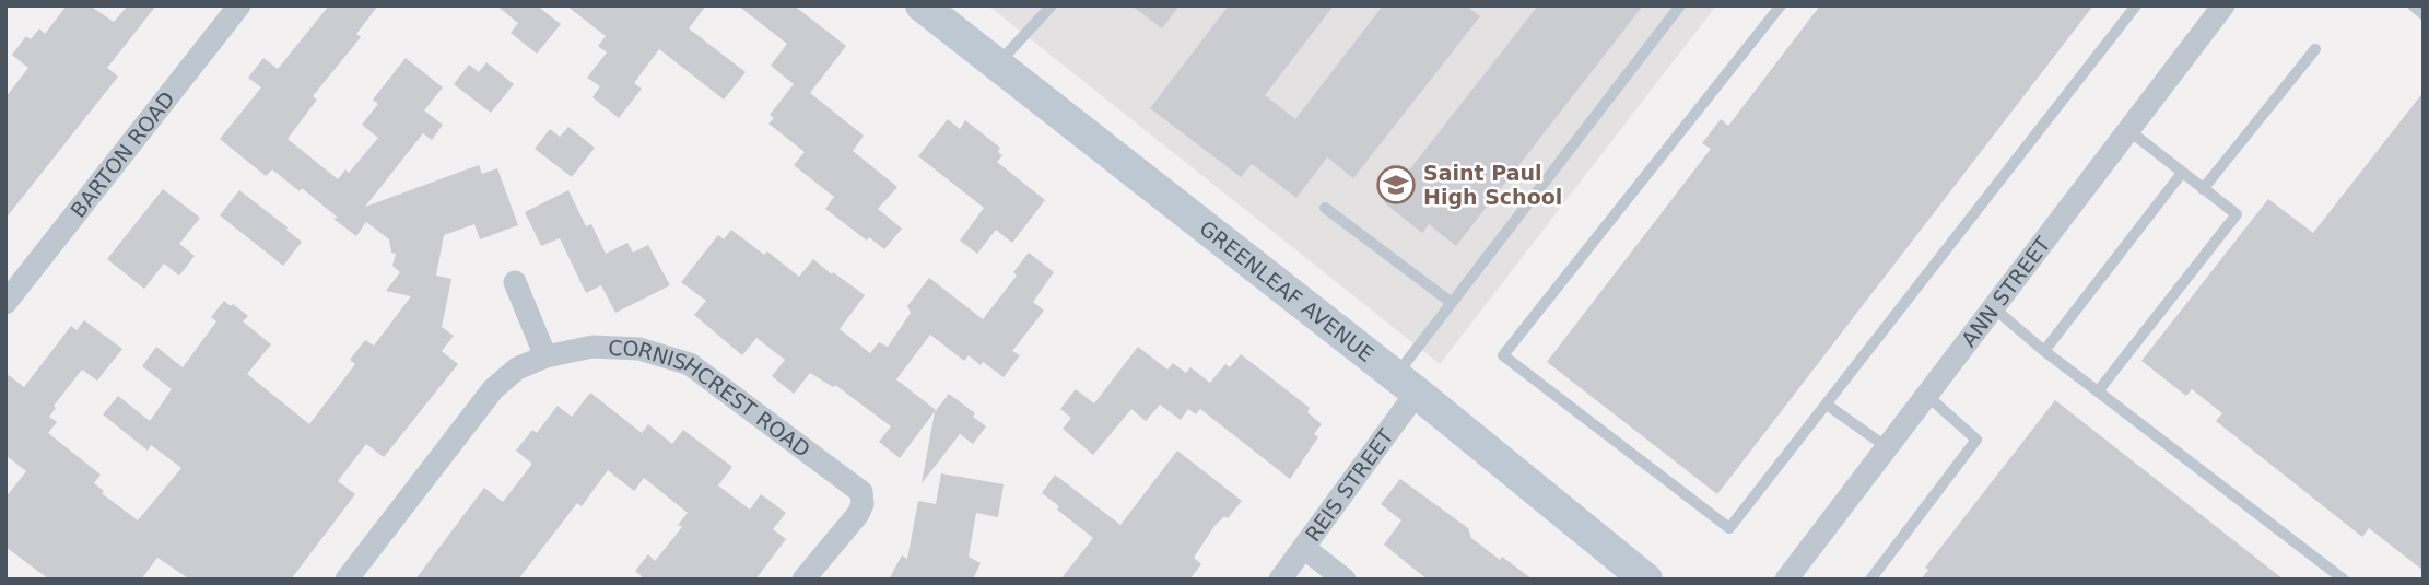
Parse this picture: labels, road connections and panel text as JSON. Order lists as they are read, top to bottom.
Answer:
{
  "streets": {
    "main road": ["GREENLEAF AVENUE"],
    "street": [
      "BARTON ROAD",
      "ANN STREET",
      "CORNISHCREST ROAD",
      "REIS STREET"
    ]
  },
  "crossings": [
    ["GREENLEAF AVENUE", "REIS STREET"]
  ],
  "places": {
    "school or university": ["Saint Paul High School"]
  }
}
